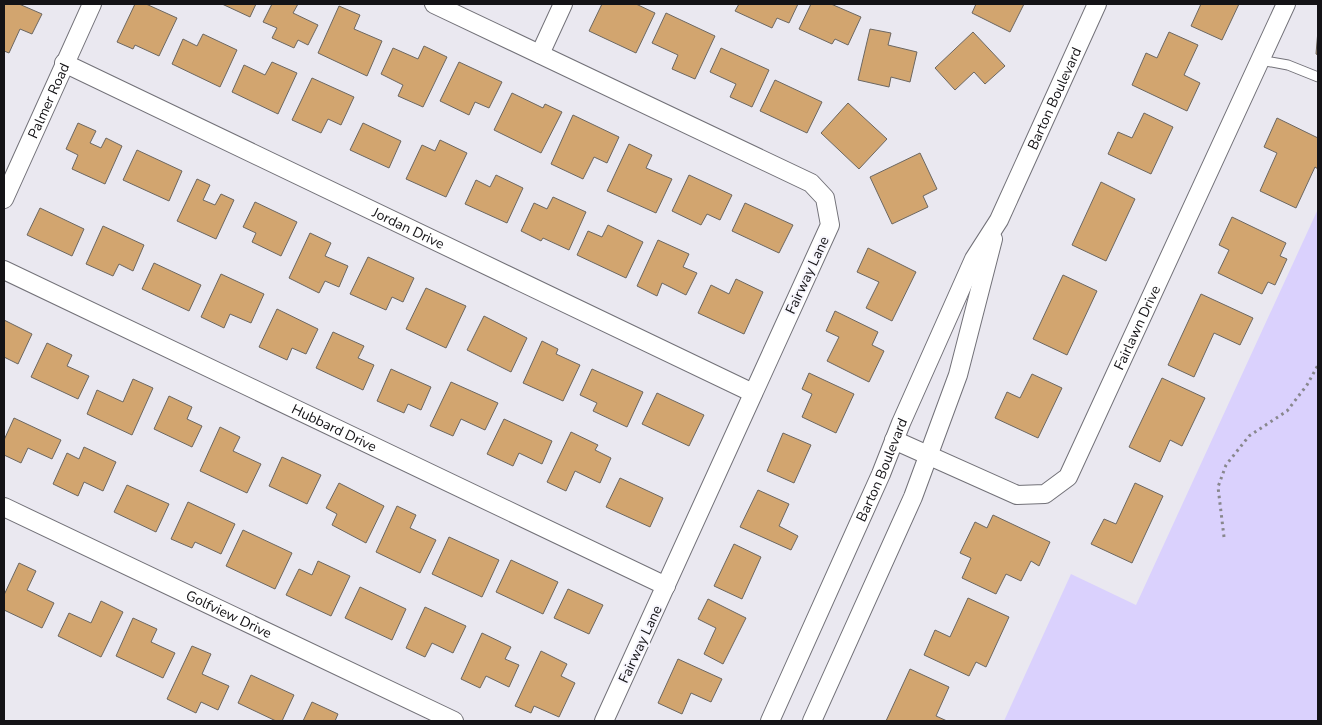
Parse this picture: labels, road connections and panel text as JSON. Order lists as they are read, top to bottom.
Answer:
{
  "streets": {
    "street": [
      "Barton Boulevard",
      "Palmer Road",
      "Jordan Drive",
      "Fairway Lane",
      "Fairlawn Drive",
      "Hubbard Drive",
      "Golfview Drive"
    ]
  },
  "crossings": [
    ["Barton Boulevard", "Fairlawn Drive"],
    ["Palmer Road", "Jordan Drive"],
    ["Jordan Drive", "Fairway Lane"],
    ["Fairway Lane", "Hubbard Drive"]
  ]
}
